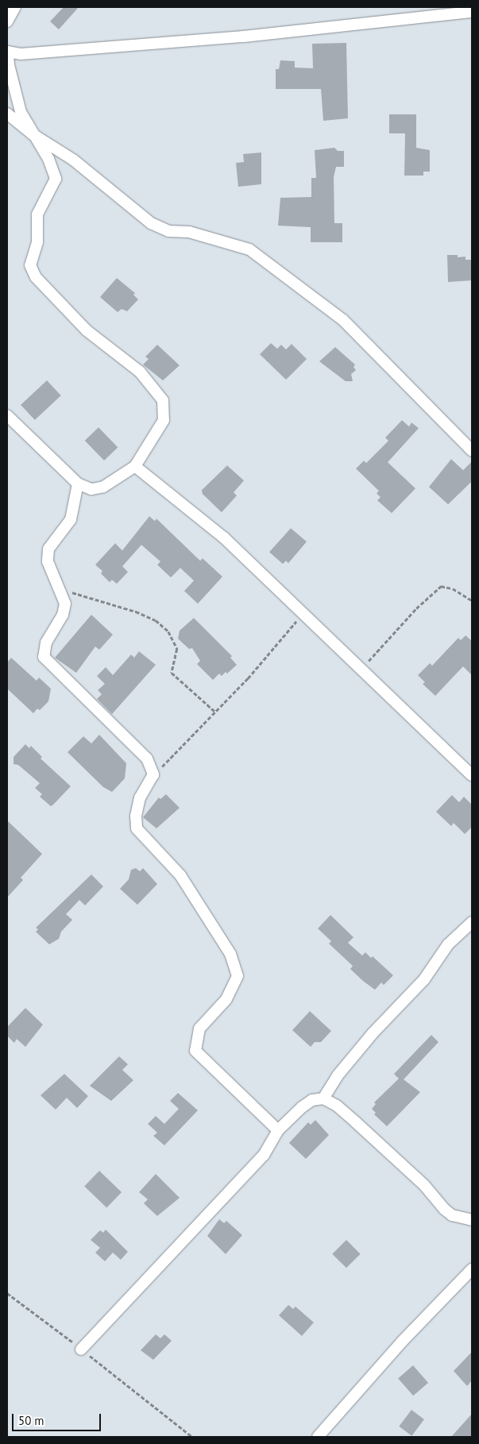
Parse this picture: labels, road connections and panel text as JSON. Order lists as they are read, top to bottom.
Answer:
{
  "scale_bar": "50 m"
}
